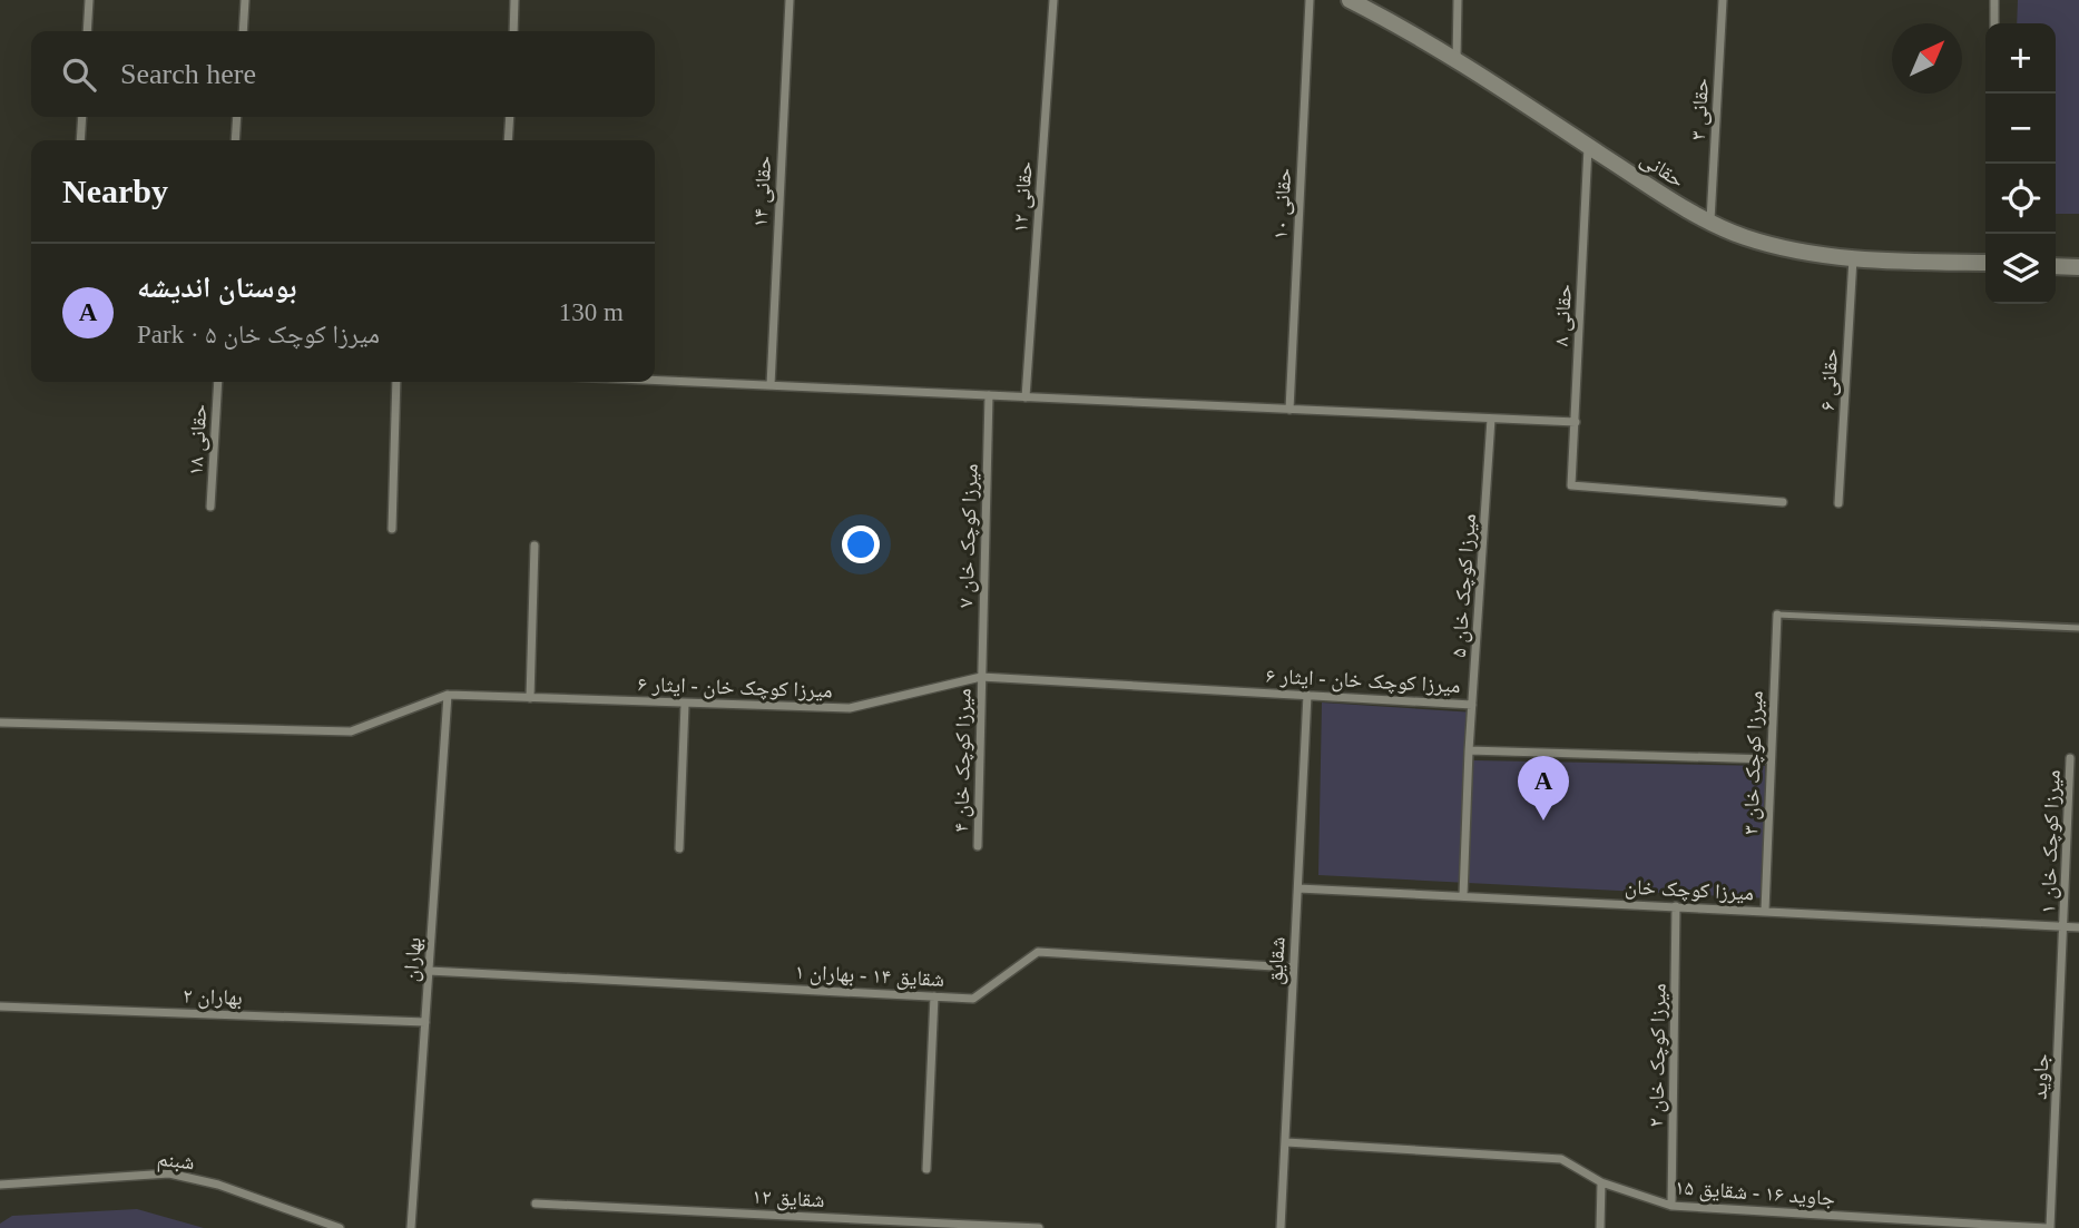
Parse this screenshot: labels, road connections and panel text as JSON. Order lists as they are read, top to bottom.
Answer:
{
  "streets": {
    "main road": ["حقانی"],
    "street": [
      "حقانی ۳",
      "حقانی ۱۴",
      "حقانی ۱۲",
      "حقانی ۱۰",
      "حقانی ۸",
      "حقانی ۶",
      "حقانی ۱۸",
      "میرزا کوچک خان ۷",
      "میرزا کوچک خان ۵",
      "میرزا کوچک خان - ایثار ۶",
      "میرزا کوچک خان ۴",
      "میرزا کوچک خان ۳",
      "میرزا کوچک خان ۱",
      "میرزا کوچک خان",
      "بهاران",
      "شقایق",
      "شقایق ۱۴ - بهاران ۱",
      "بهاران ۲",
      "میرزا کوچک خان ۲",
      "جاوید",
      "شبنم",
      "جاوید ۱۶ - شقایق ۱۵",
      "شقایق ۱۲"
    ]
  },
  "crossings": [
    ["حقانی ۳", "حقانی"],
    ["حقانی", "حقانی ۸"],
    ["حقانی", "حقانی ۶"],
    ["میرزا کوچک خان ۷", "میرزا کوچک خان - ایثار ۶"],
    ["میرزا کوچک خان ۷", "میرزا کوچک خان ۴"],
    ["میرزا کوچک خان ۵", "میرزا کوچک خان - ایثار ۶"],
    ["میرزا کوچک خان ۵", "میرزا کوچک خان"],
    ["میرزا کوچک خان - ایثار ۶", "میرزا کوچک خان ۴"],
    ["میرزا کوچک خان - ایثار ۶", "بهاران"],
    ["میرزا کوچک خان - ایثار ۶", "شقایق"],
    ["میرزا کوچک خان ۳", "میرزا کوچک خان"],
    ["میرزا کوچک خان ۱", "میرزا کوچک خان"],
    ["میرزا کوچک خان ۱", "جاوید"],
    ["میرزا کوچک خان", "شقایق"],
    ["میرزا کوچک خان", "میرزا کوچک خان ۲"],
    ["میرزا کوچک خان", "جاوید"],
    ["بهاران", "شقایق ۱۴ - بهاران ۱"],
    ["بهاران", "بهاران ۲"],
    ["شقایق", "شقایق ۱۴ - بهاران ۱"],
    ["شقایق", "جاوید ۱۶ - شقایق ۱۵"],
    ["میرزا کوچک خان ۲", "جاوید ۱۶ - شقایق ۱۵"],
    ["جاوید", "جاوید ۱۶ - شقایق ۱۵"]
  ],
  "north": "top right",
  "page": {
    "map_buttons": ["+", "−"],
    "search": "Search here",
    "heading": "Nearby",
    "list": [
      {
        "mark": "A",
        "name": "بوستان اندیشه",
        "note": "Park · میرزا کوچک خان ۵",
        "value": "130 m"
      }
    ],
    "pins": "A"
  }
}
